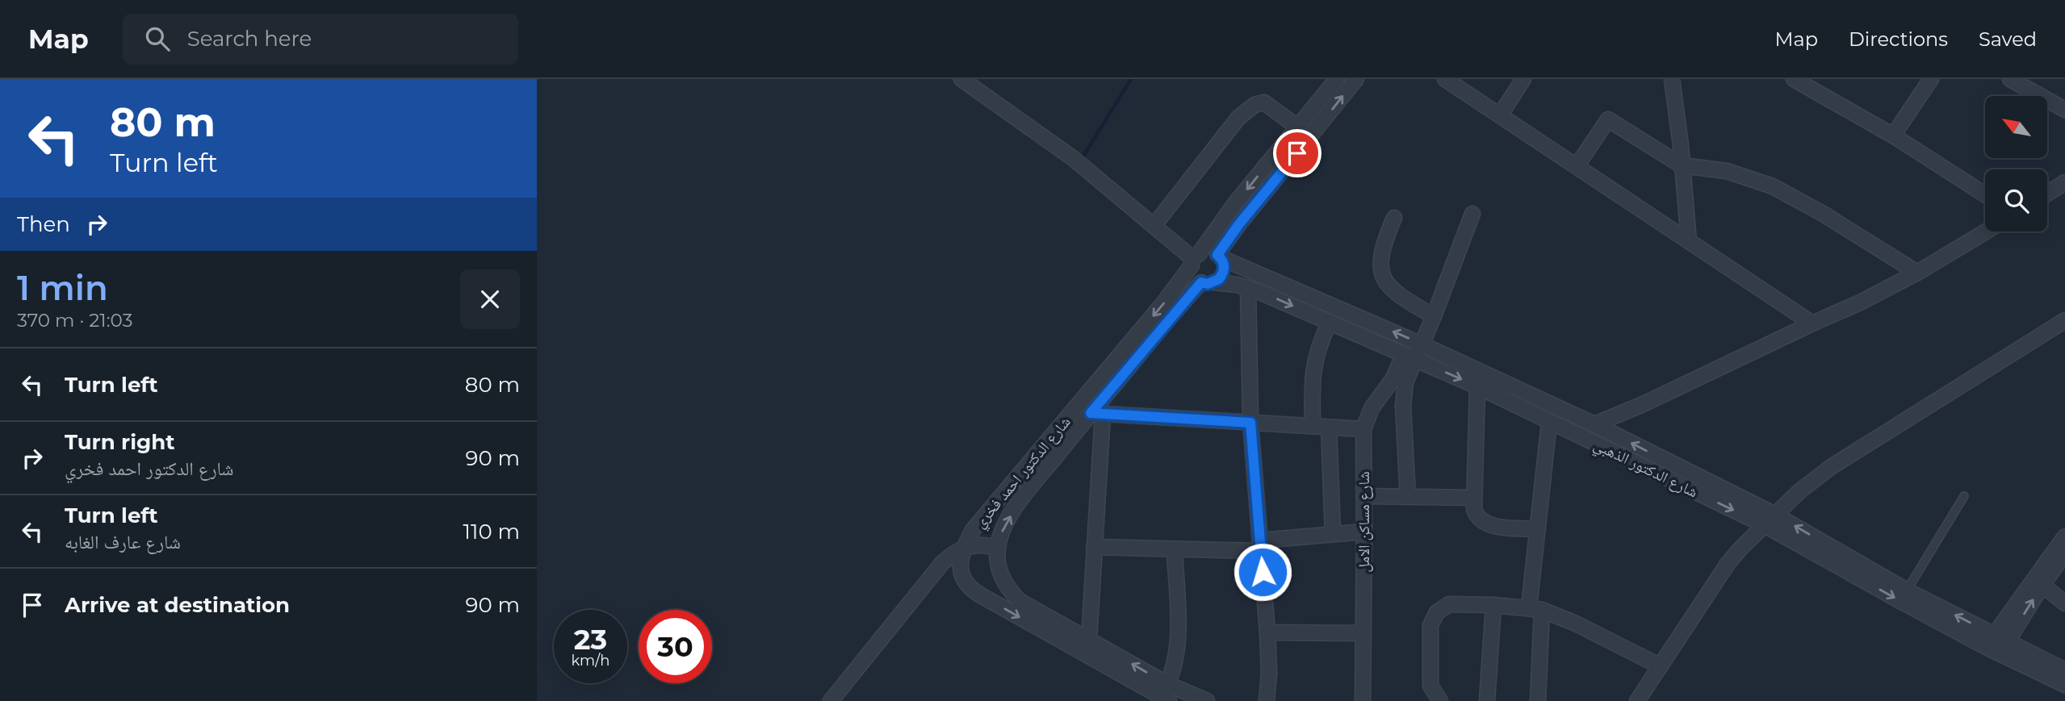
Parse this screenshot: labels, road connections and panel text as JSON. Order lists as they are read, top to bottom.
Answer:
{
  "streets": {
    "street": ["شارع الدكتور الذهبي", "شارع الدكتور احمد فخري", "شارع مساكن الامل"]
  },
  "crossings": [
    ["شارع الدكتور الذهبي", "شارع الدكتور احمد فخري"],
    ["شارع الدكتور الذهبي", "شارع مساكن الامل"]
  ],
  "north": "top left",
  "page": {
    "header": "Map",
    "search": "Search here",
    "nav": ["Map", "Directions", "Saved"],
    "turn": ["80 m", "Turn left"],
    "then": "Then",
    "heading": ["1 min", "370 m · 21:03"],
    "list": [
      {
        "name": "Turn left",
        "value": "80 m"
      },
      {
        "name": "Turn right",
        "note": "شارع الدكتور احمد فخري",
        "value": "90 m"
      },
      {
        "name": "Turn left",
        "note": "شارع عارف الغابه",
        "value": "110 m"
      },
      {
        "name": "Arrive at destination",
        "value": "90 m"
      }
    ],
    "speed": "23 km/h",
    "limit": "30"
  }
}
